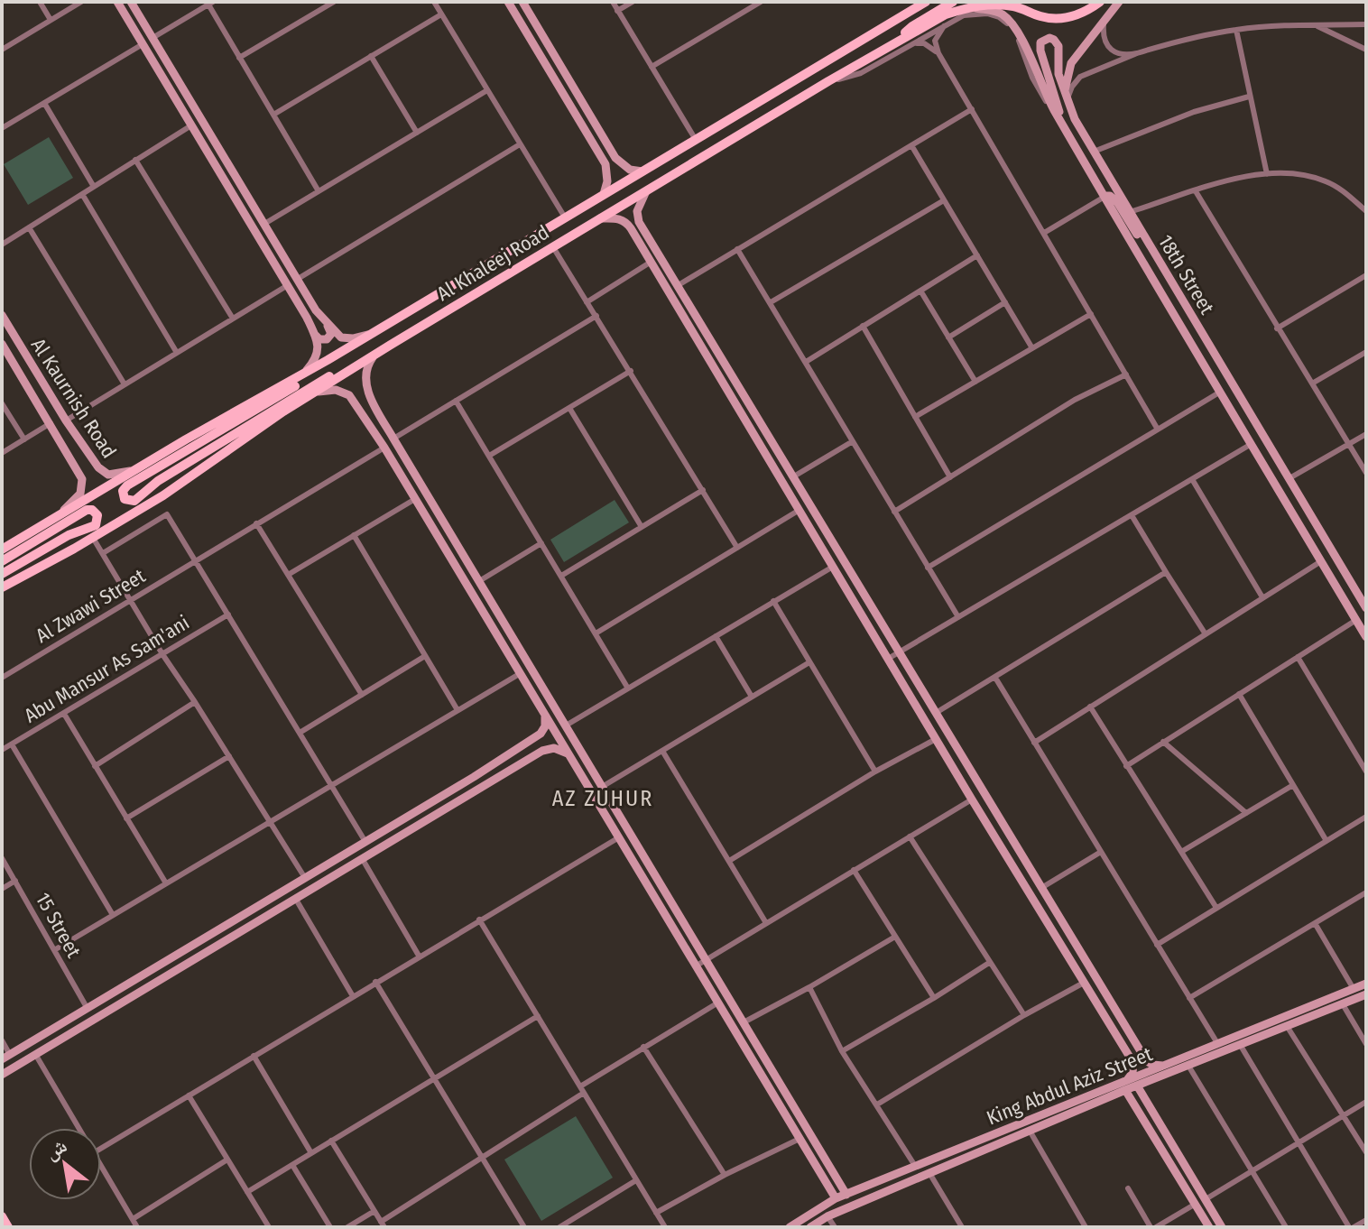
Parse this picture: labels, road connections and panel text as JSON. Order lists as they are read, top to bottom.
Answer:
{
  "streets": {
    "main road": ["Al Khaleej Road"],
    "street": [
      "18th Street",
      "Al Kaurnish Road",
      "Al Zwawi Street",
      "Abu Mansur As Sam'ani",
      "15 Street",
      "King Abdul Aziz Street"
    ]
  },
  "crossings": [
    ["Al Khaleej Road", "Al Kaurnish Road"]
  ],
  "districts": ["AZ ZUHUR"],
  "north": "top left"
}
